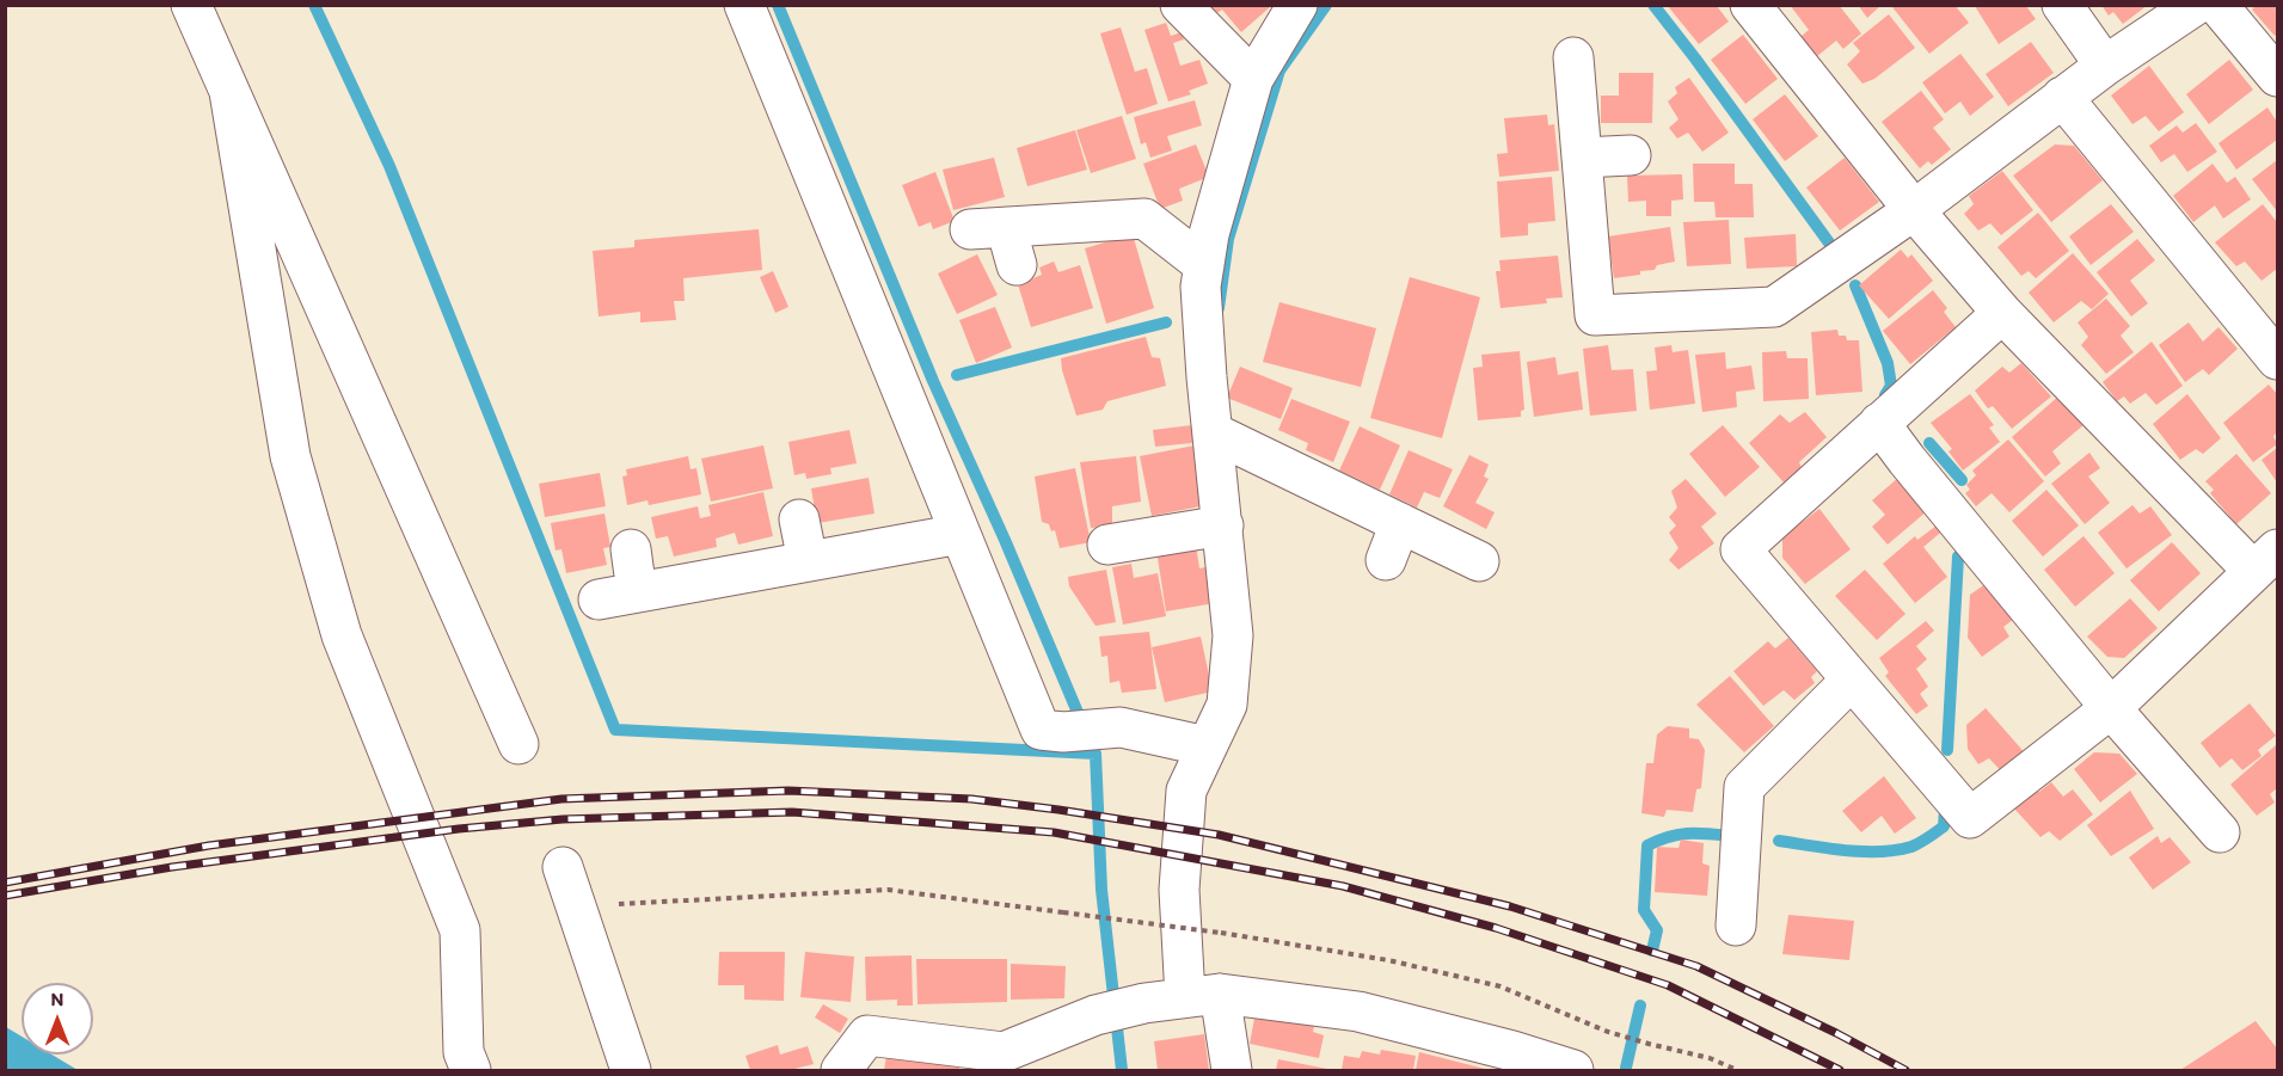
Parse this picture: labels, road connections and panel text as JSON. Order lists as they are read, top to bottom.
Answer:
{
  "north": "top"
}
